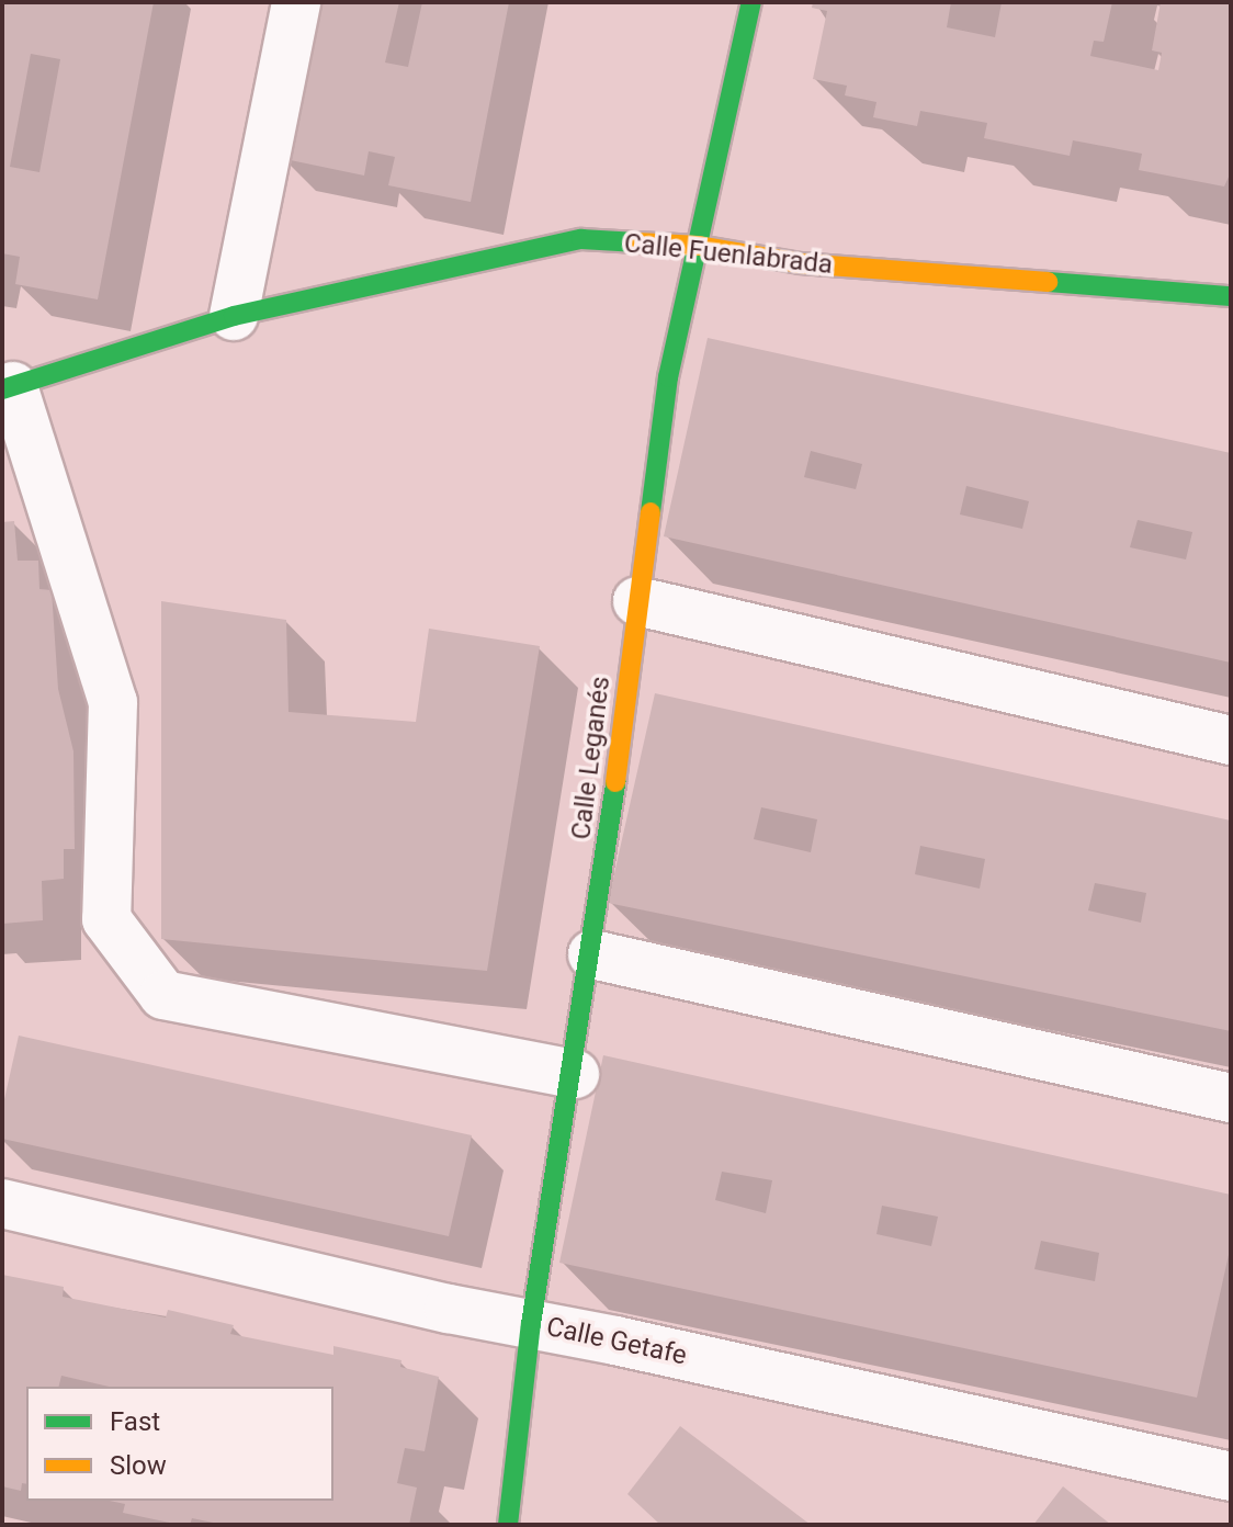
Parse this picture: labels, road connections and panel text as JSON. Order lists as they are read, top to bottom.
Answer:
{
  "streets": {
    "street": ["Calle Fuenlabrada", "Calle Leganés", "Calle Getafe"]
  },
  "crossings": [
    ["Calle Fuenlabrada", "Calle Leganés"],
    ["Calle Leganés", "Calle Getafe"]
  ],
  "legend": ["Fast", "Slow"]
}
